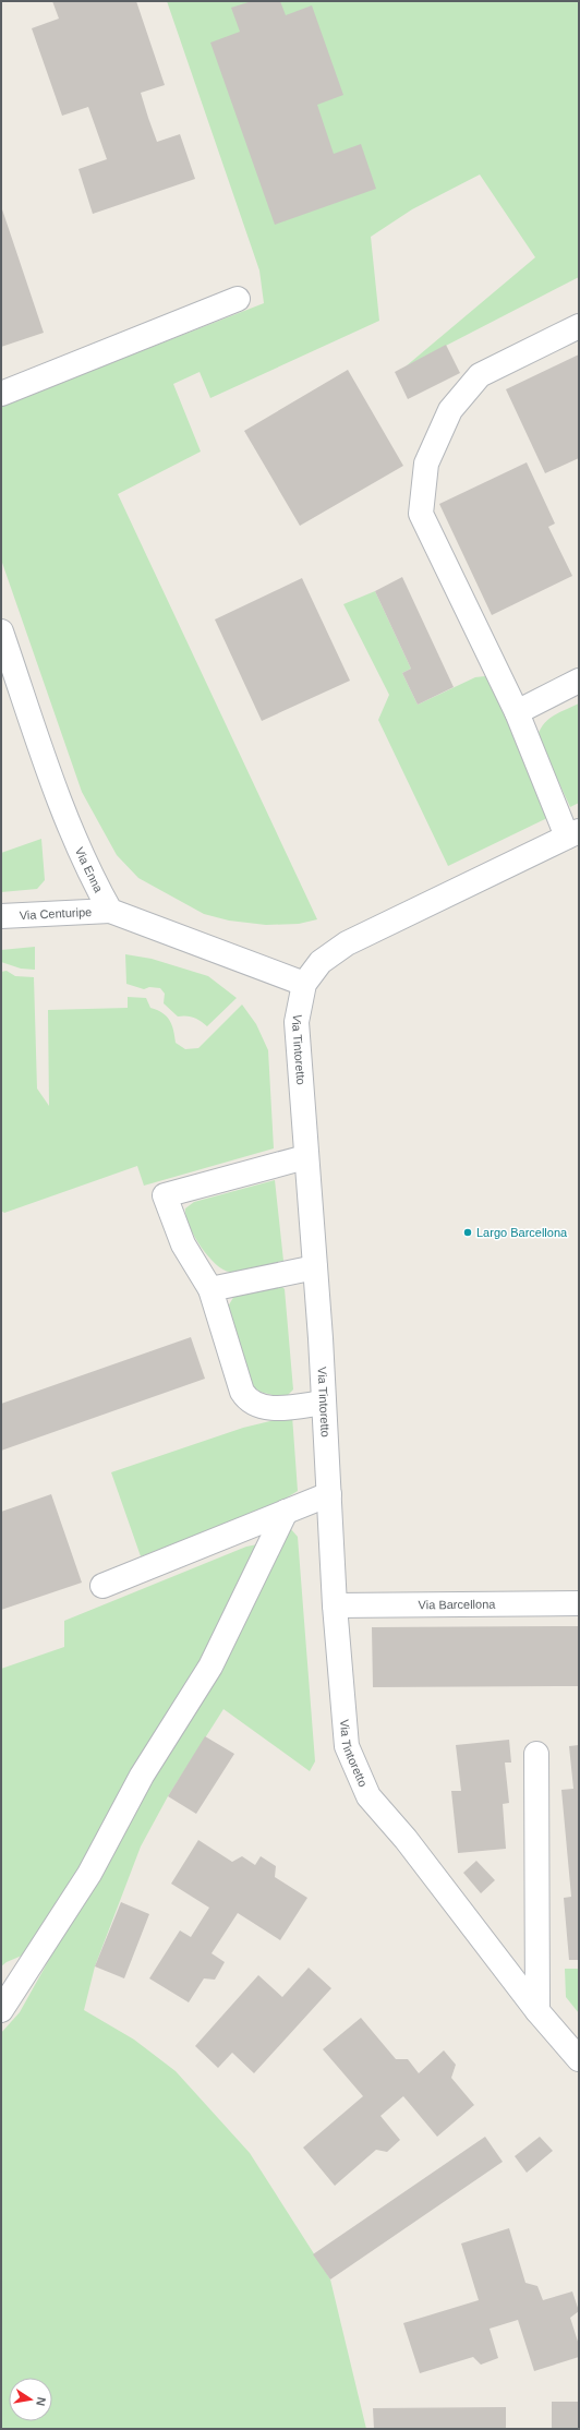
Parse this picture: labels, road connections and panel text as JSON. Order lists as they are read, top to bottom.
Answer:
{
  "streets": {
    "street": [
      "Via Enna",
      "Via Centuripe",
      "Via Tintoretto",
      "Via Barcellona"
    ]
  },
  "crossings": [
    ["Via Enna", "Via Centuripe"],
    ["Via Tintoretto", "Via Barcellona"]
  ],
  "places": ["Largo Barcellona"],
  "north": "right"
}
